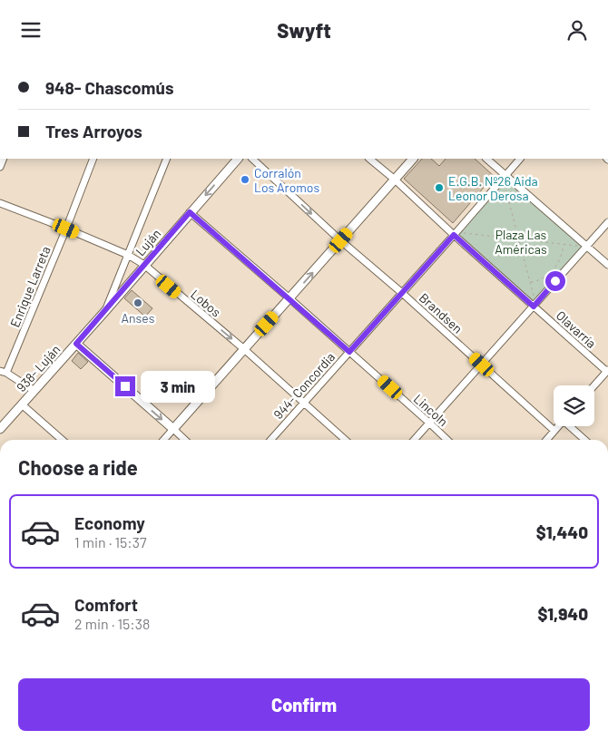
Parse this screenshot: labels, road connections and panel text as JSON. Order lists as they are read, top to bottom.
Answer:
{
  "streets": {
    "main road": ["Luján", "938- Luján"],
    "street": [
      "Enrique Larreta",
      "Lobos",
      "Brandsen",
      "Olavarría",
      "944- Concordia",
      "Lincoln"
    ]
  },
  "crossings": [
    ["Luján", "Lobos"],
    ["Luján", "938- Luján"],
    ["Luján", "Lincoln"],
    ["Enrique Larreta", "Lobos"],
    ["Lobos", "944- Concordia"],
    ["Brandsen", "944- Concordia"],
    ["Olavarría", "944- Concordia"],
    ["944- Concordia", "Lincoln"]
  ],
  "parks": ["Plaza Las Américas"],
  "places": ["Corralón Los Aromos", "E.G.B. Nº26 Aida Leonor Derosa", "Anses"],
  "page": {
    "header": "Swyft",
    "banner": ["948- Chascomús", "Tres Arroyos"],
    "bubble": "3 min",
    "heading": "Choose a ride",
    "list": [
      {
        "name": "Economy",
        "note": "1 min · 15:37",
        "value": "$1,440"
      },
      {
        "name": "Comfort",
        "note": "2 min · 15:38",
        "value": "$1,940"
      }
    ],
    "buttons": "Confirm"
  }
}
